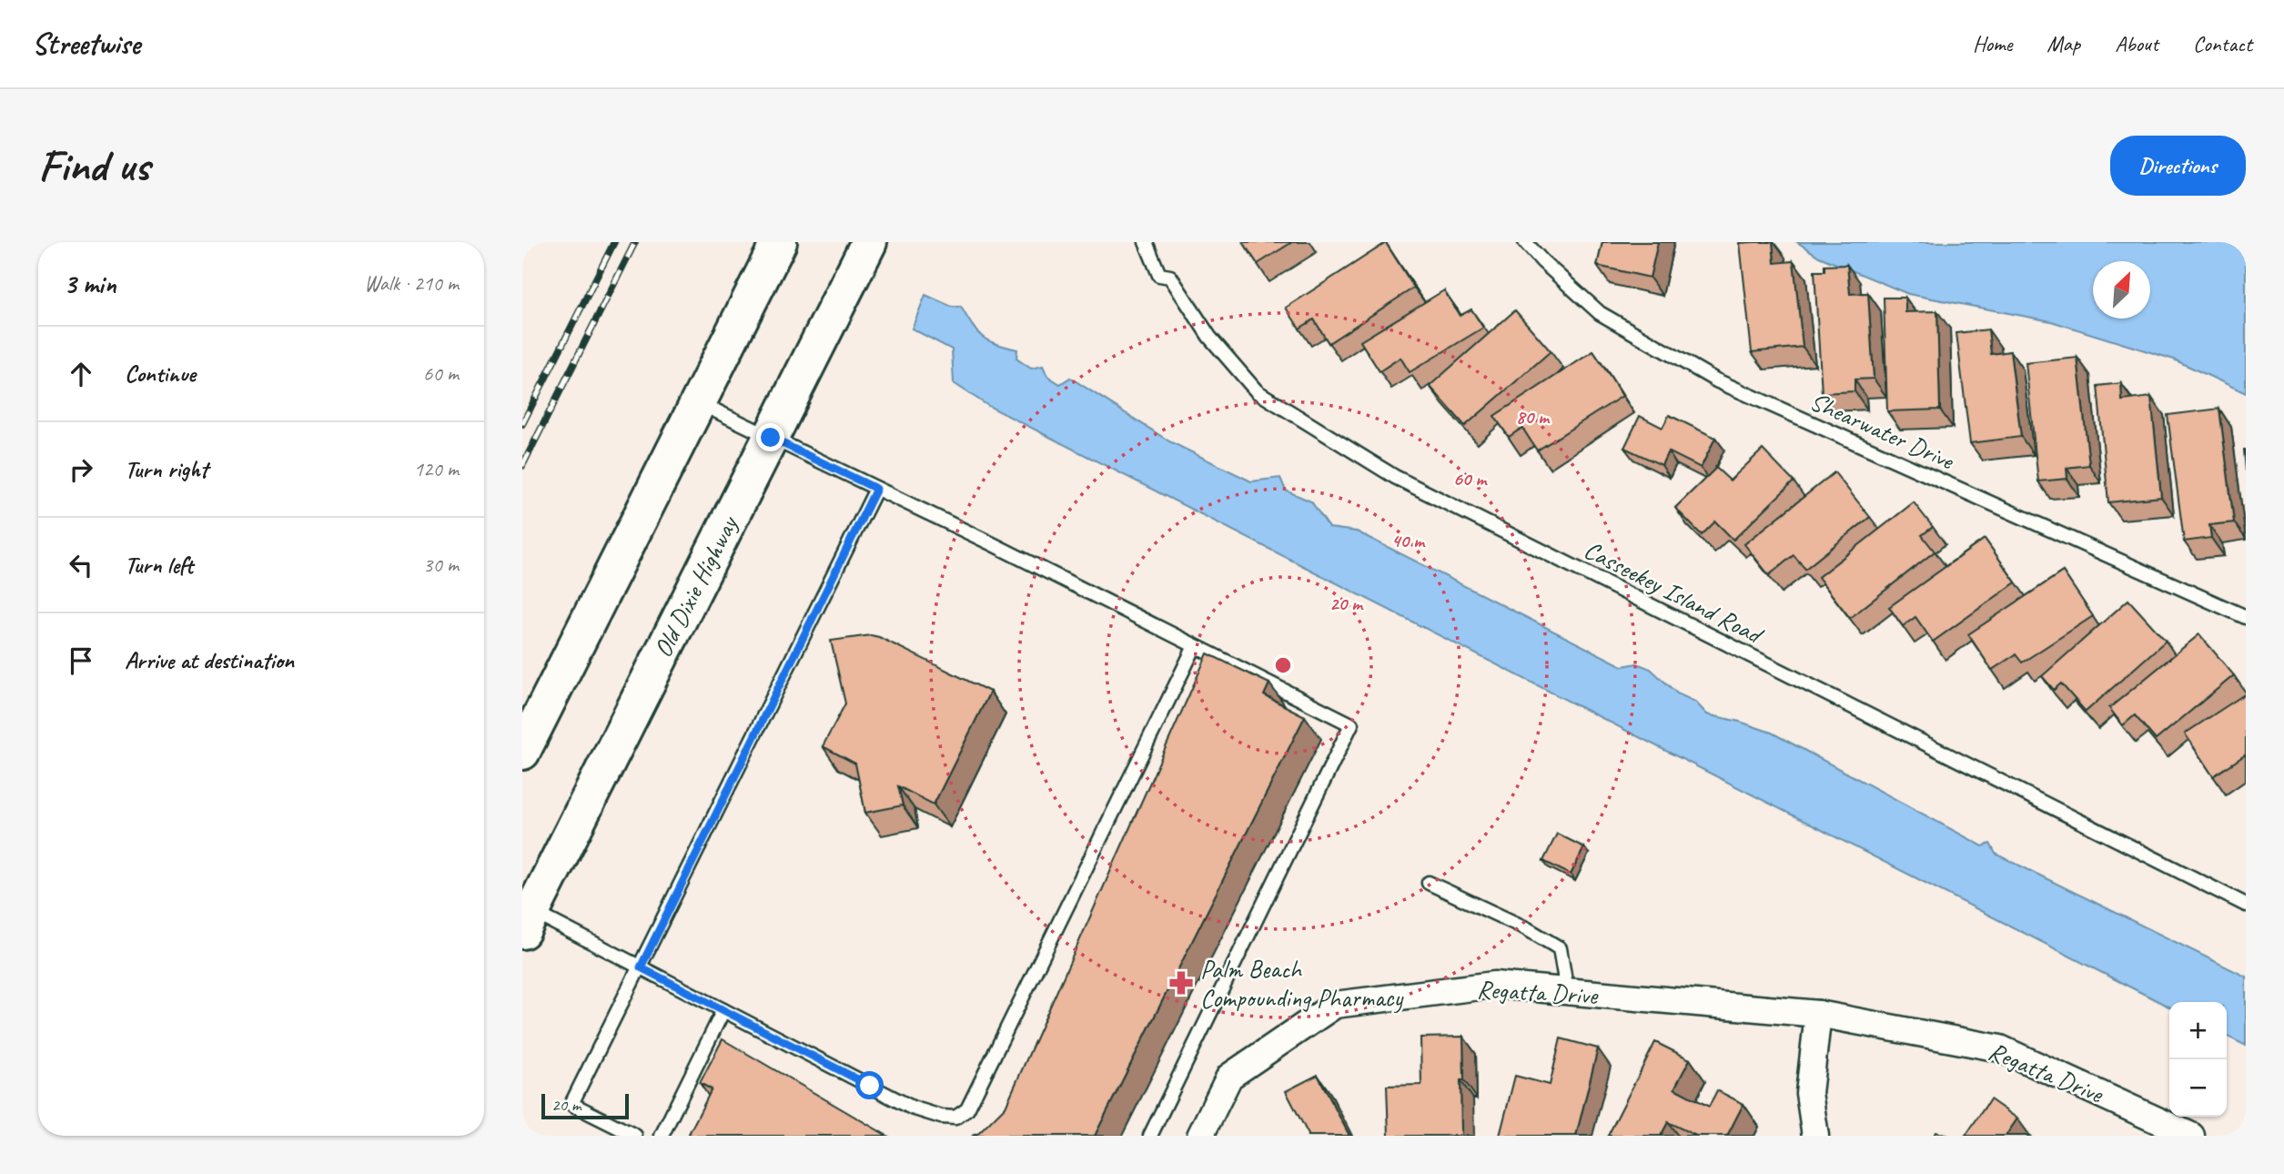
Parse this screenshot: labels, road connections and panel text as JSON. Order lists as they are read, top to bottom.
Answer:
{
  "streets": {
    "main road": ["Old Dixie Highway"],
    "street": ["Regatta Drive"],
    "lane": ["Shearwater Drive", "Casseekey Island Road"]
  },
  "places": {
    "pharmacy": ["Palm Beach Compounding Pharmacy"]
  },
  "scale_bar": "20 m",
  "north": "top right",
  "page": {
    "header": "Streetwise",
    "nav": [
      "Home",
      "Map",
      "About",
      "Contact"
    ],
    "buttons": "Directions",
    "title": "Find us",
    "heading": ["3 min", "Walk · 210 m"],
    "list": [
      ["Continue", "60 m"],
      ["Turn right", "120 m"],
      ["Turn left", "30 m"],
      "Arrive at destination"
    ],
    "map_buttons": ["+", "−"],
    "scale": "20 m"
  },
  "rings": [
    "80 m",
    "60 m",
    "40 m",
    "20 m"
  ]
}
